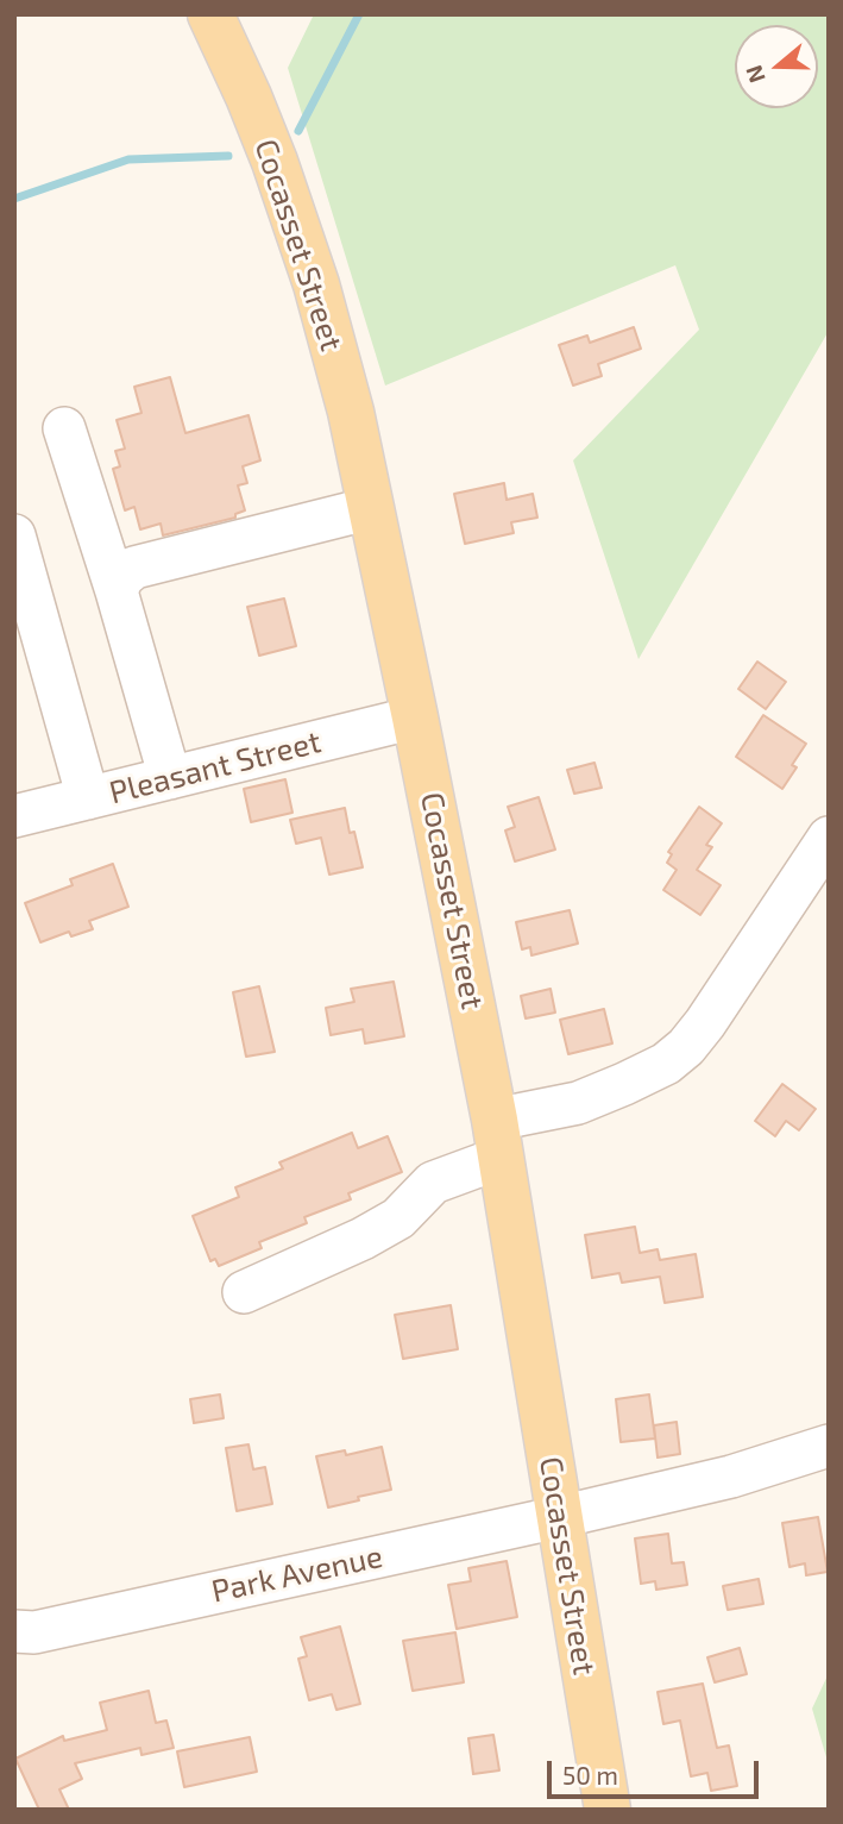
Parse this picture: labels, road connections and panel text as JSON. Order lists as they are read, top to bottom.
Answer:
{
  "streets": {
    "main road": ["Cocasset Street"],
    "street": ["Pleasant Street", "Park Avenue"]
  },
  "crossings": [
    ["Cocasset Street", "Pleasant Street"],
    ["Cocasset Street", "Park Avenue"]
  ],
  "scale_bar": "50 m",
  "north": "left"
}
